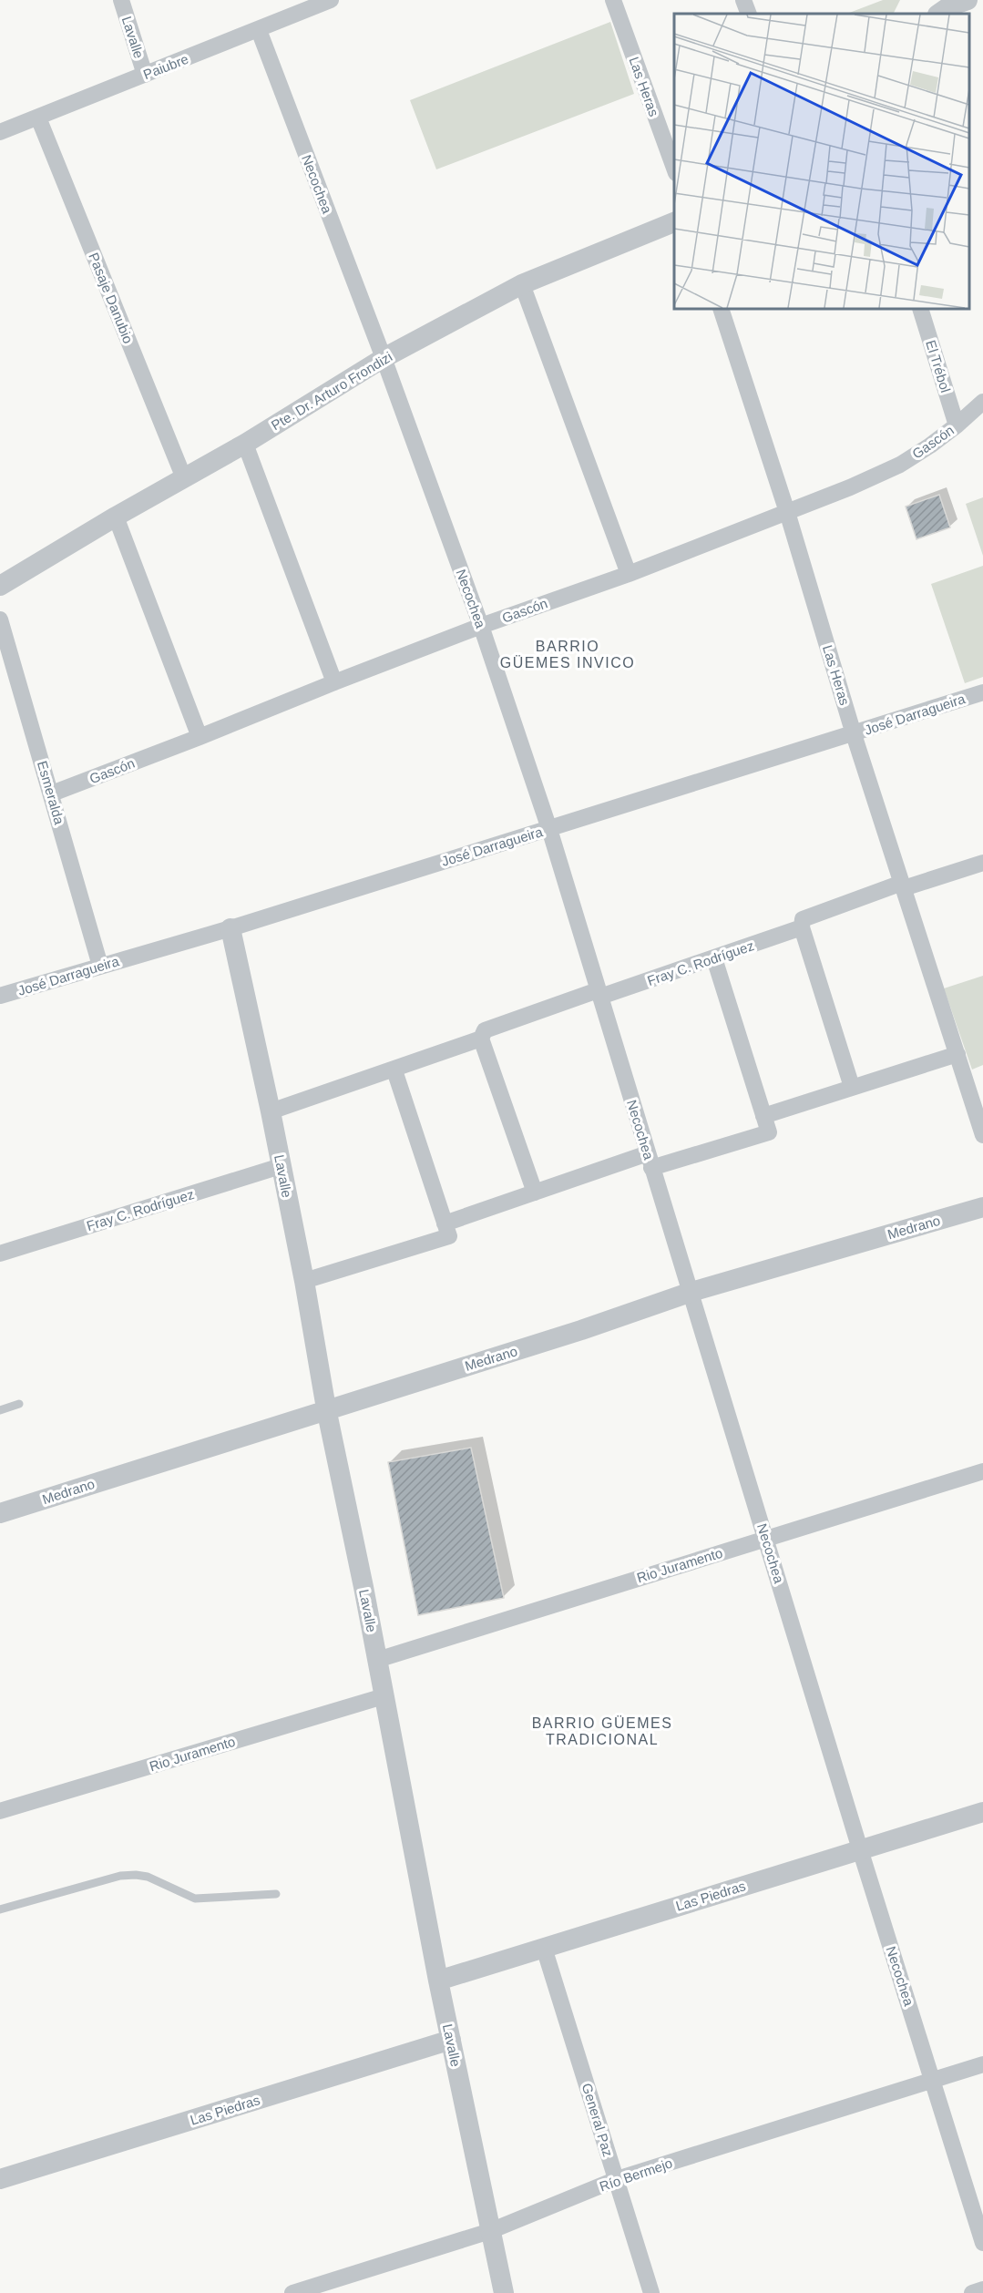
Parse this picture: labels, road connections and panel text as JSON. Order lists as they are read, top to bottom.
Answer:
{
  "streets": {
    "street": [
      "Lavalle",
      "Paiubre",
      "Las Heras",
      "Necochea",
      "Pasaje Danubio",
      "El Trébol",
      "Pte. Dr. Arturo Frondizi",
      "Gascón",
      "José Darragueira",
      "Esmeralda",
      "Fray C. Rodríguez",
      "Medrano",
      "Rio Juramento",
      "Las Piedras",
      "General Paz",
      "Río Bermejo"
    ]
  },
  "crossings": [
    ["Lavalle", "Paiubre"],
    ["Lavalle", "José Darragueira"],
    ["Lavalle", "Fray C. Rodríguez"],
    ["Lavalle", "Medrano"],
    ["Lavalle", "Rio Juramento"],
    ["Lavalle", "Las Piedras"],
    ["Lavalle", "Río Bermejo"],
    ["Paiubre", "Necochea"],
    ["Paiubre", "Pasaje Danubio"],
    ["Las Heras", "Gascón"],
    ["Las Heras", "José Darragueira"],
    ["Las Heras", "Fray C. Rodríguez"],
    ["Necochea", "Pte. Dr. Arturo Frondizi"],
    ["Necochea", "Gascón"],
    ["Necochea", "José Darragueira"],
    ["Necochea", "Fray C. Rodríguez"],
    ["Necochea", "Medrano"],
    ["Necochea", "Rio Juramento"],
    ["Necochea", "Las Piedras"],
    ["Necochea", "Río Bermejo"],
    ["Pasaje Danubio", "Pte. Dr. Arturo Frondizi"],
    ["El Trébol", "Gascón"],
    ["Gascón", "Esmeralda"],
    ["José Darragueira", "Esmeralda"],
    ["Las Piedras", "General Paz"],
    ["General Paz", "Río Bermejo"]
  ],
  "districts": ["BARRIO GÜEMES INVICO", "BARRIO GÜEMES TRADICIONAL"]
}
